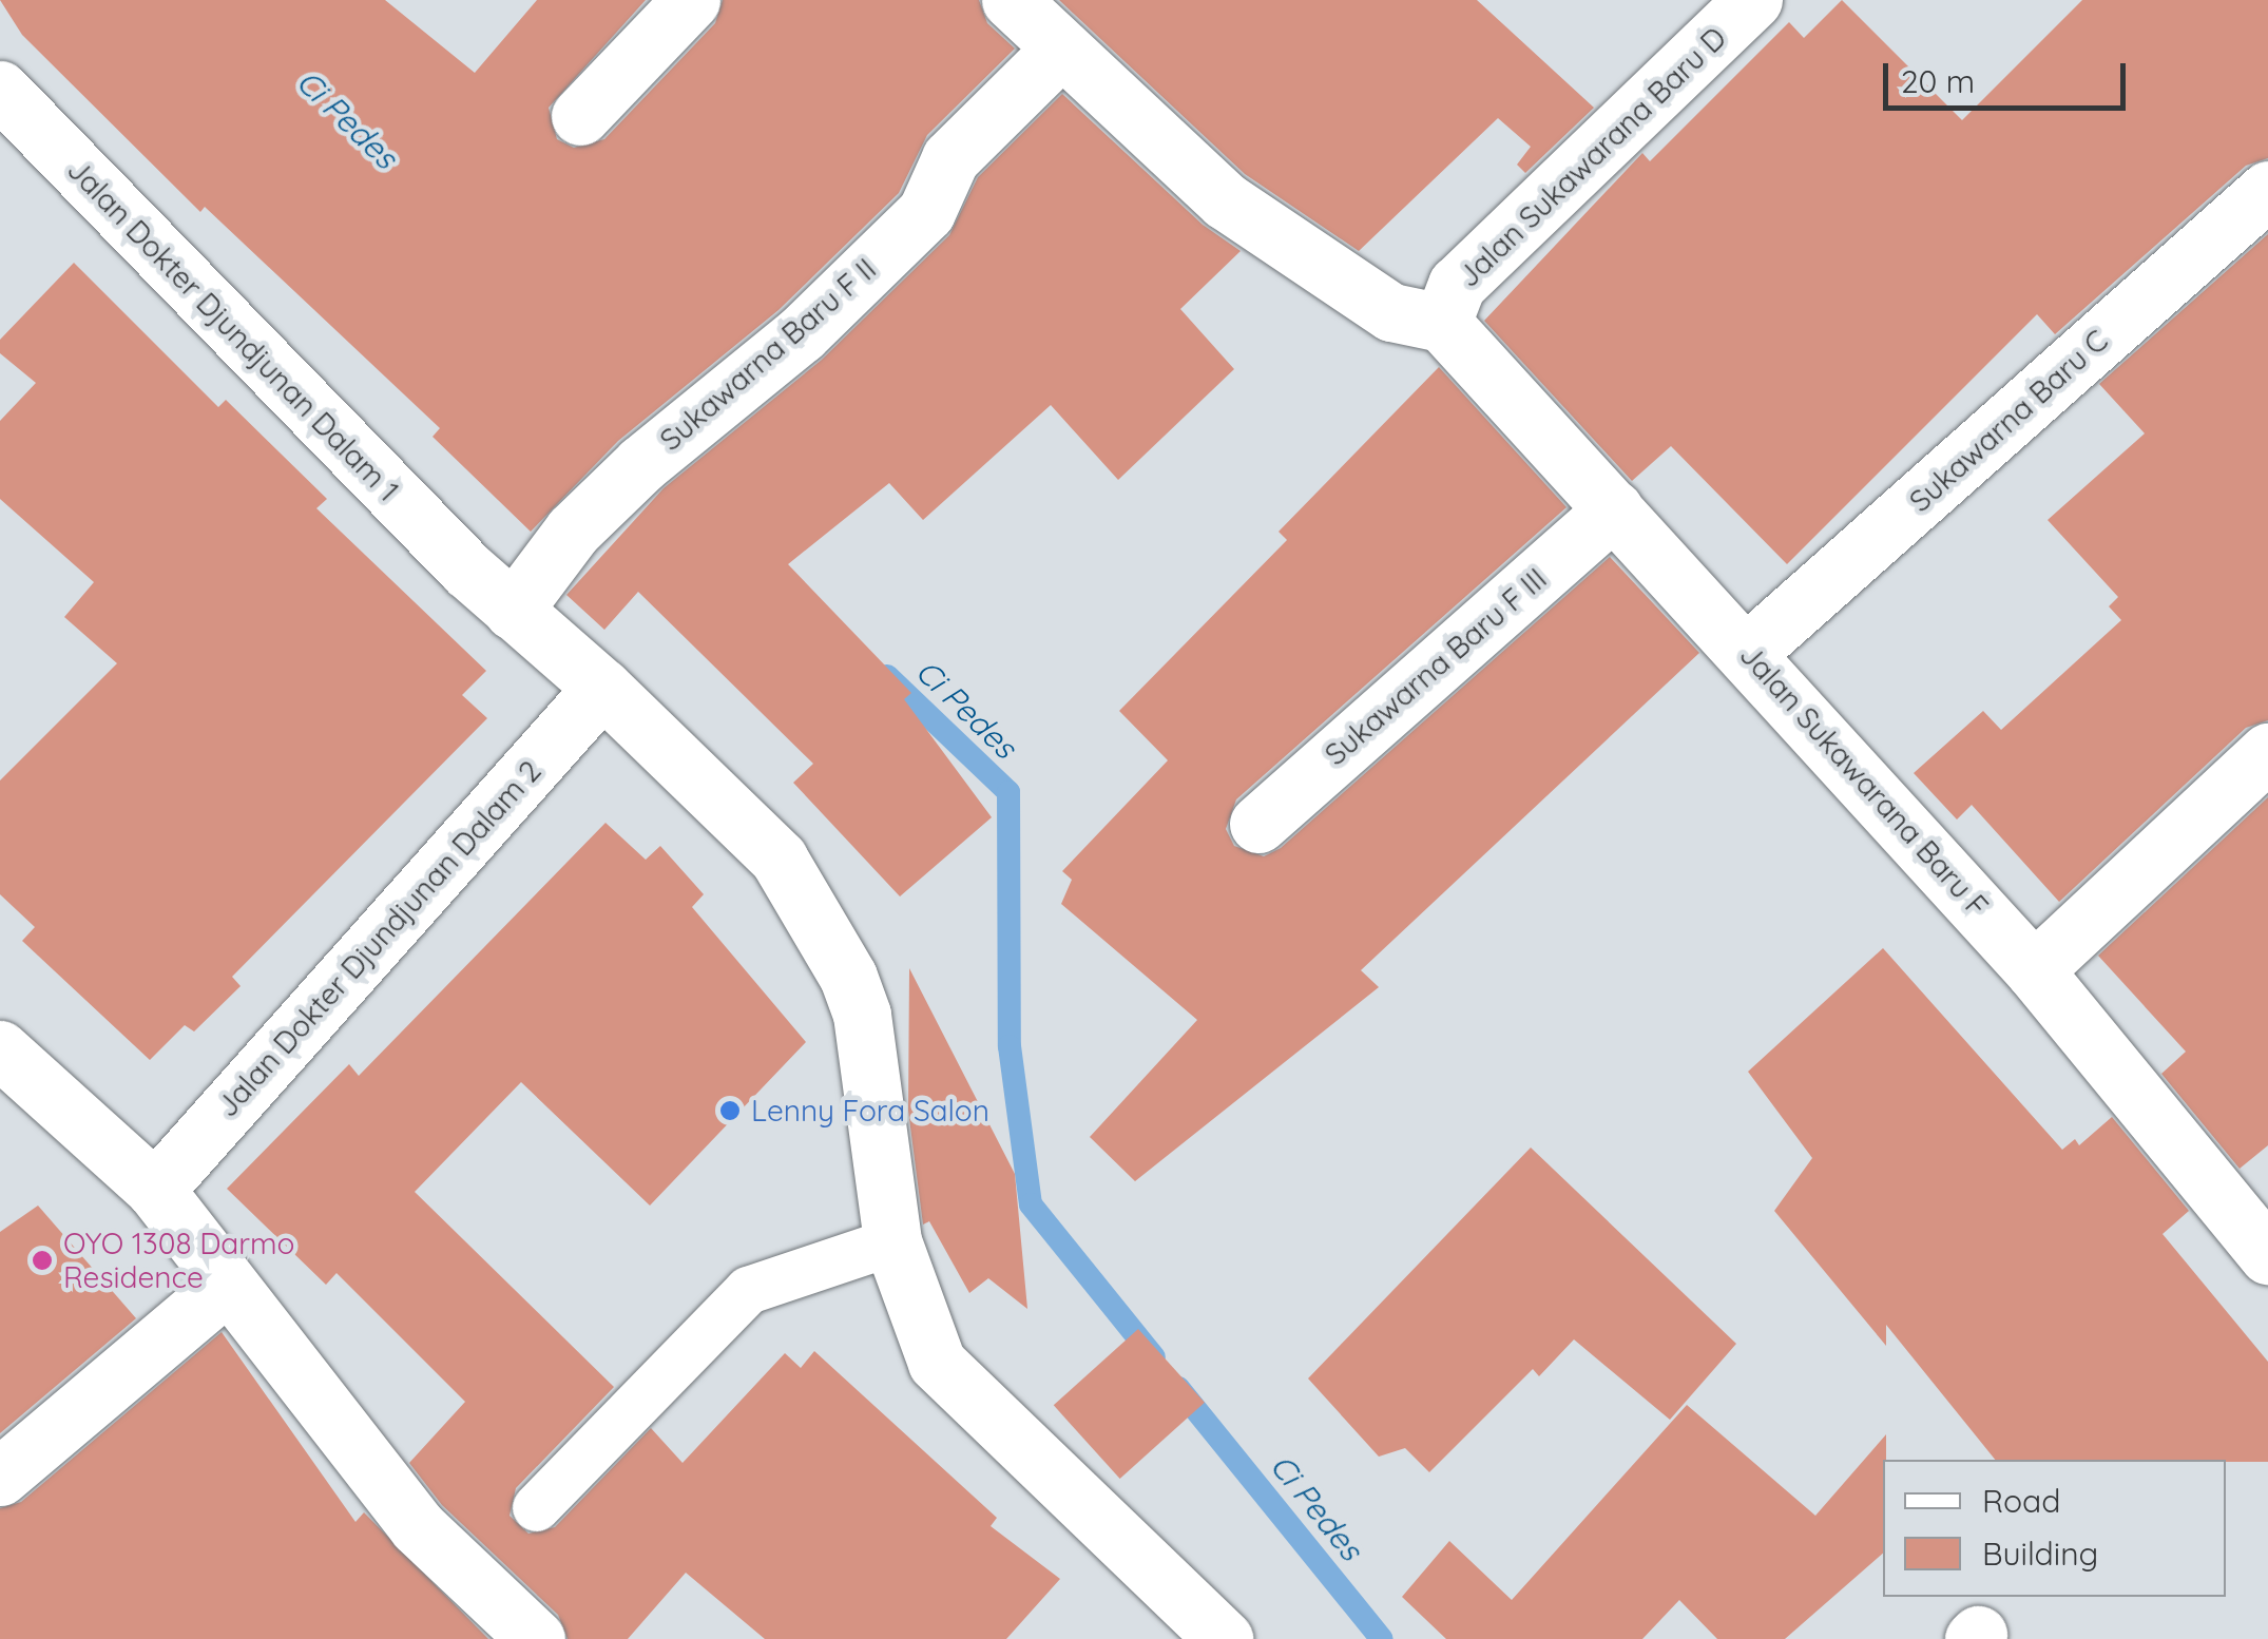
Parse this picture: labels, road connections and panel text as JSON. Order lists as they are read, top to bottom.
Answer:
{
  "streets": {
    "street": [
      "Jalan Sukawarana Baru D",
      "Jalan Dokter Djundjunan Dalam 1",
      "Sukawarna Baru F II",
      "Sukawarna Baru C",
      "Sukawarna Baru F III",
      "Jalan Sukawarana Baru F",
      "Jalan Dokter Djundjunan Dalam 2"
    ]
  },
  "crossings": [
    ["Jalan Sukawarana Baru D", "Jalan Sukawarana Baru F"],
    ["Jalan Dokter Djundjunan Dalam 1", "Sukawarna Baru F II"],
    ["Jalan Dokter Djundjunan Dalam 1", "Jalan Dokter Djundjunan Dalam 2"],
    ["Sukawarna Baru C", "Jalan Sukawarana Baru F"],
    ["Sukawarna Baru F III", "Jalan Sukawarana Baru F"]
  ],
  "water": ["Ci Pedes"],
  "places": ["Lenny Fora Salon", "OYO 1308 Darmo Residence"],
  "legend": ["Road", "Building"],
  "scale_bar": "20 m"
}
